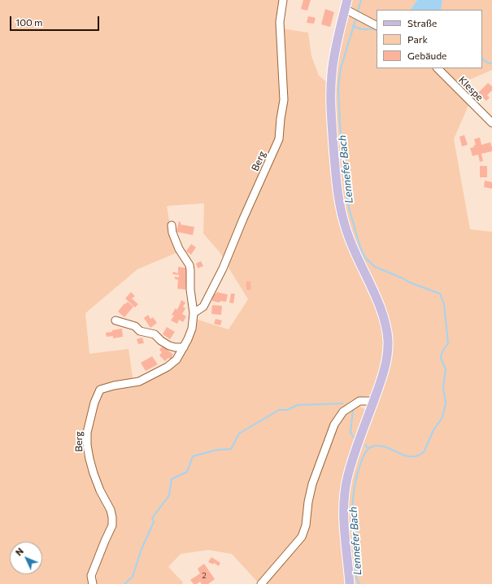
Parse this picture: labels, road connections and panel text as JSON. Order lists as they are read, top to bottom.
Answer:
{
  "streets": {
    "street": ["Klespe", "Berg"]
  },
  "water": ["Lennefer Bach"],
  "house_numbers": ["2"],
  "legend": ["Straße", "Park", "Gebäude"],
  "scale_bar": "100 m",
  "north": "top left"
}
